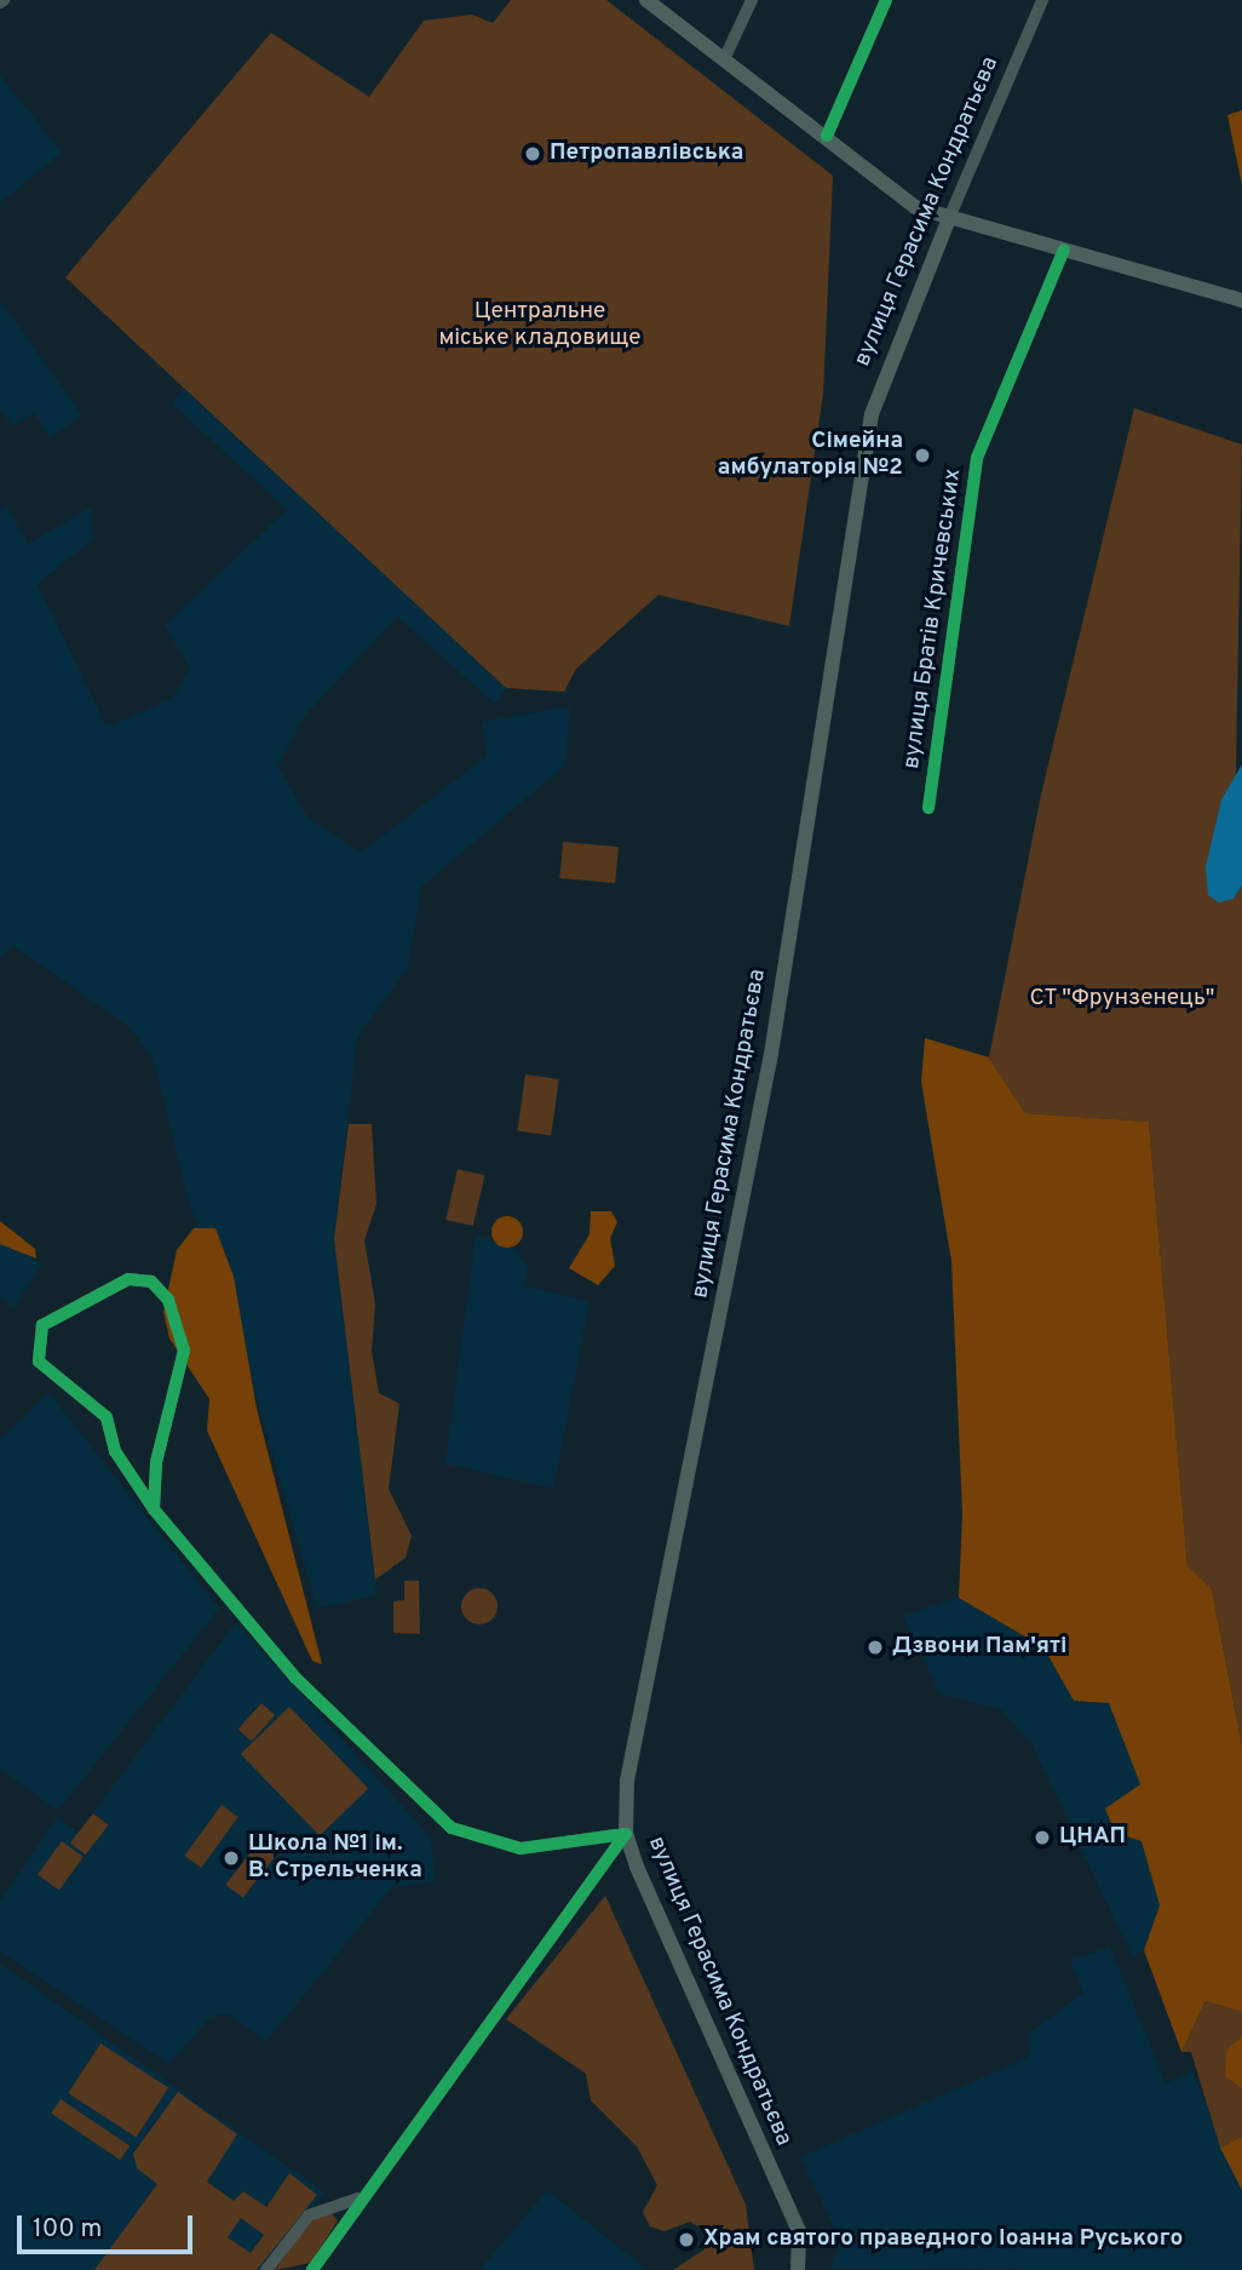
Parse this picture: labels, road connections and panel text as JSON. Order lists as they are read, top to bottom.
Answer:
{
  "streets": {
    "main road": ["вулиця Герасима Кондратьєва"],
    "street": ["вулиця Братів Кричевських"]
  },
  "parks": ["Центральне міське кладовище", "СТ \"Фрунзенець\""],
  "places": [
    "Петропавлівська",
    "Сімейна амбулаторія №2",
    "Дзвони Пам'яті",
    "ЦНАП",
    "Школа №1 ім. В. Стрельченка",
    "Храм святого праведного Іоанна Руського"
  ],
  "scale_bar": "100 m"
}
